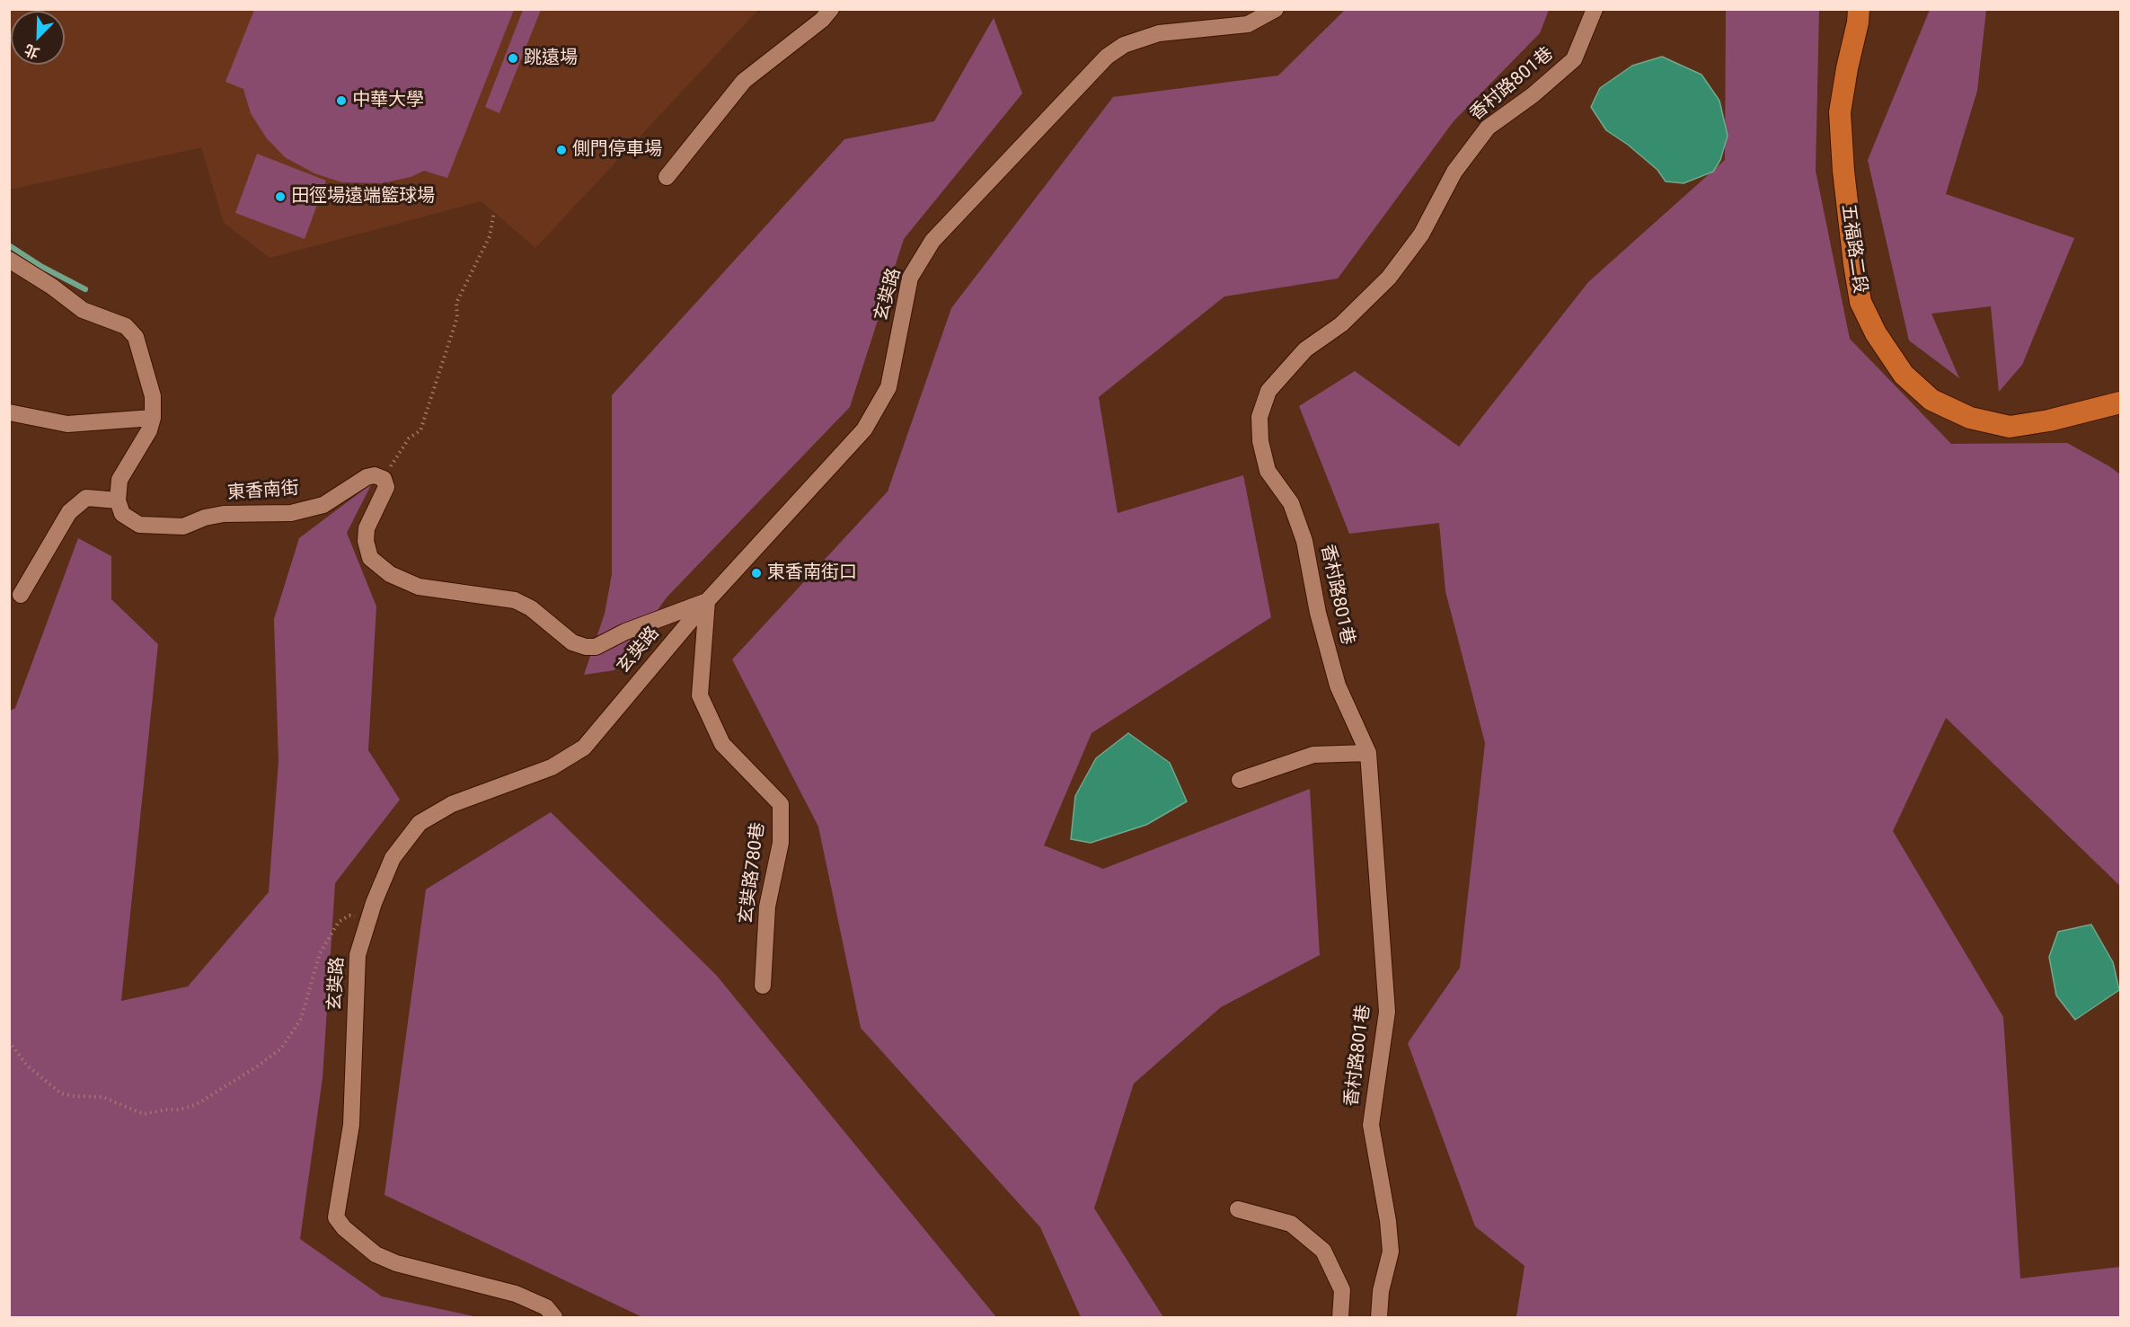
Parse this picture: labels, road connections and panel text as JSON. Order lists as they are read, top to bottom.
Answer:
{
  "streets": {
    "main road": ["五福路二段"],
    "street": [
      "香村路801巷",
      "玄奘路",
      "東香南街",
      "玄奘路780巷"
    ]
  },
  "crossings": [
    ["玄奘路", "玄奘路780巷"]
  ],
  "places": [
    "跳遠場",
    "中華大學",
    "側門停車場",
    "田徑場遠端籃球場",
    "東香南街口"
  ],
  "north": "bottom left"
}
